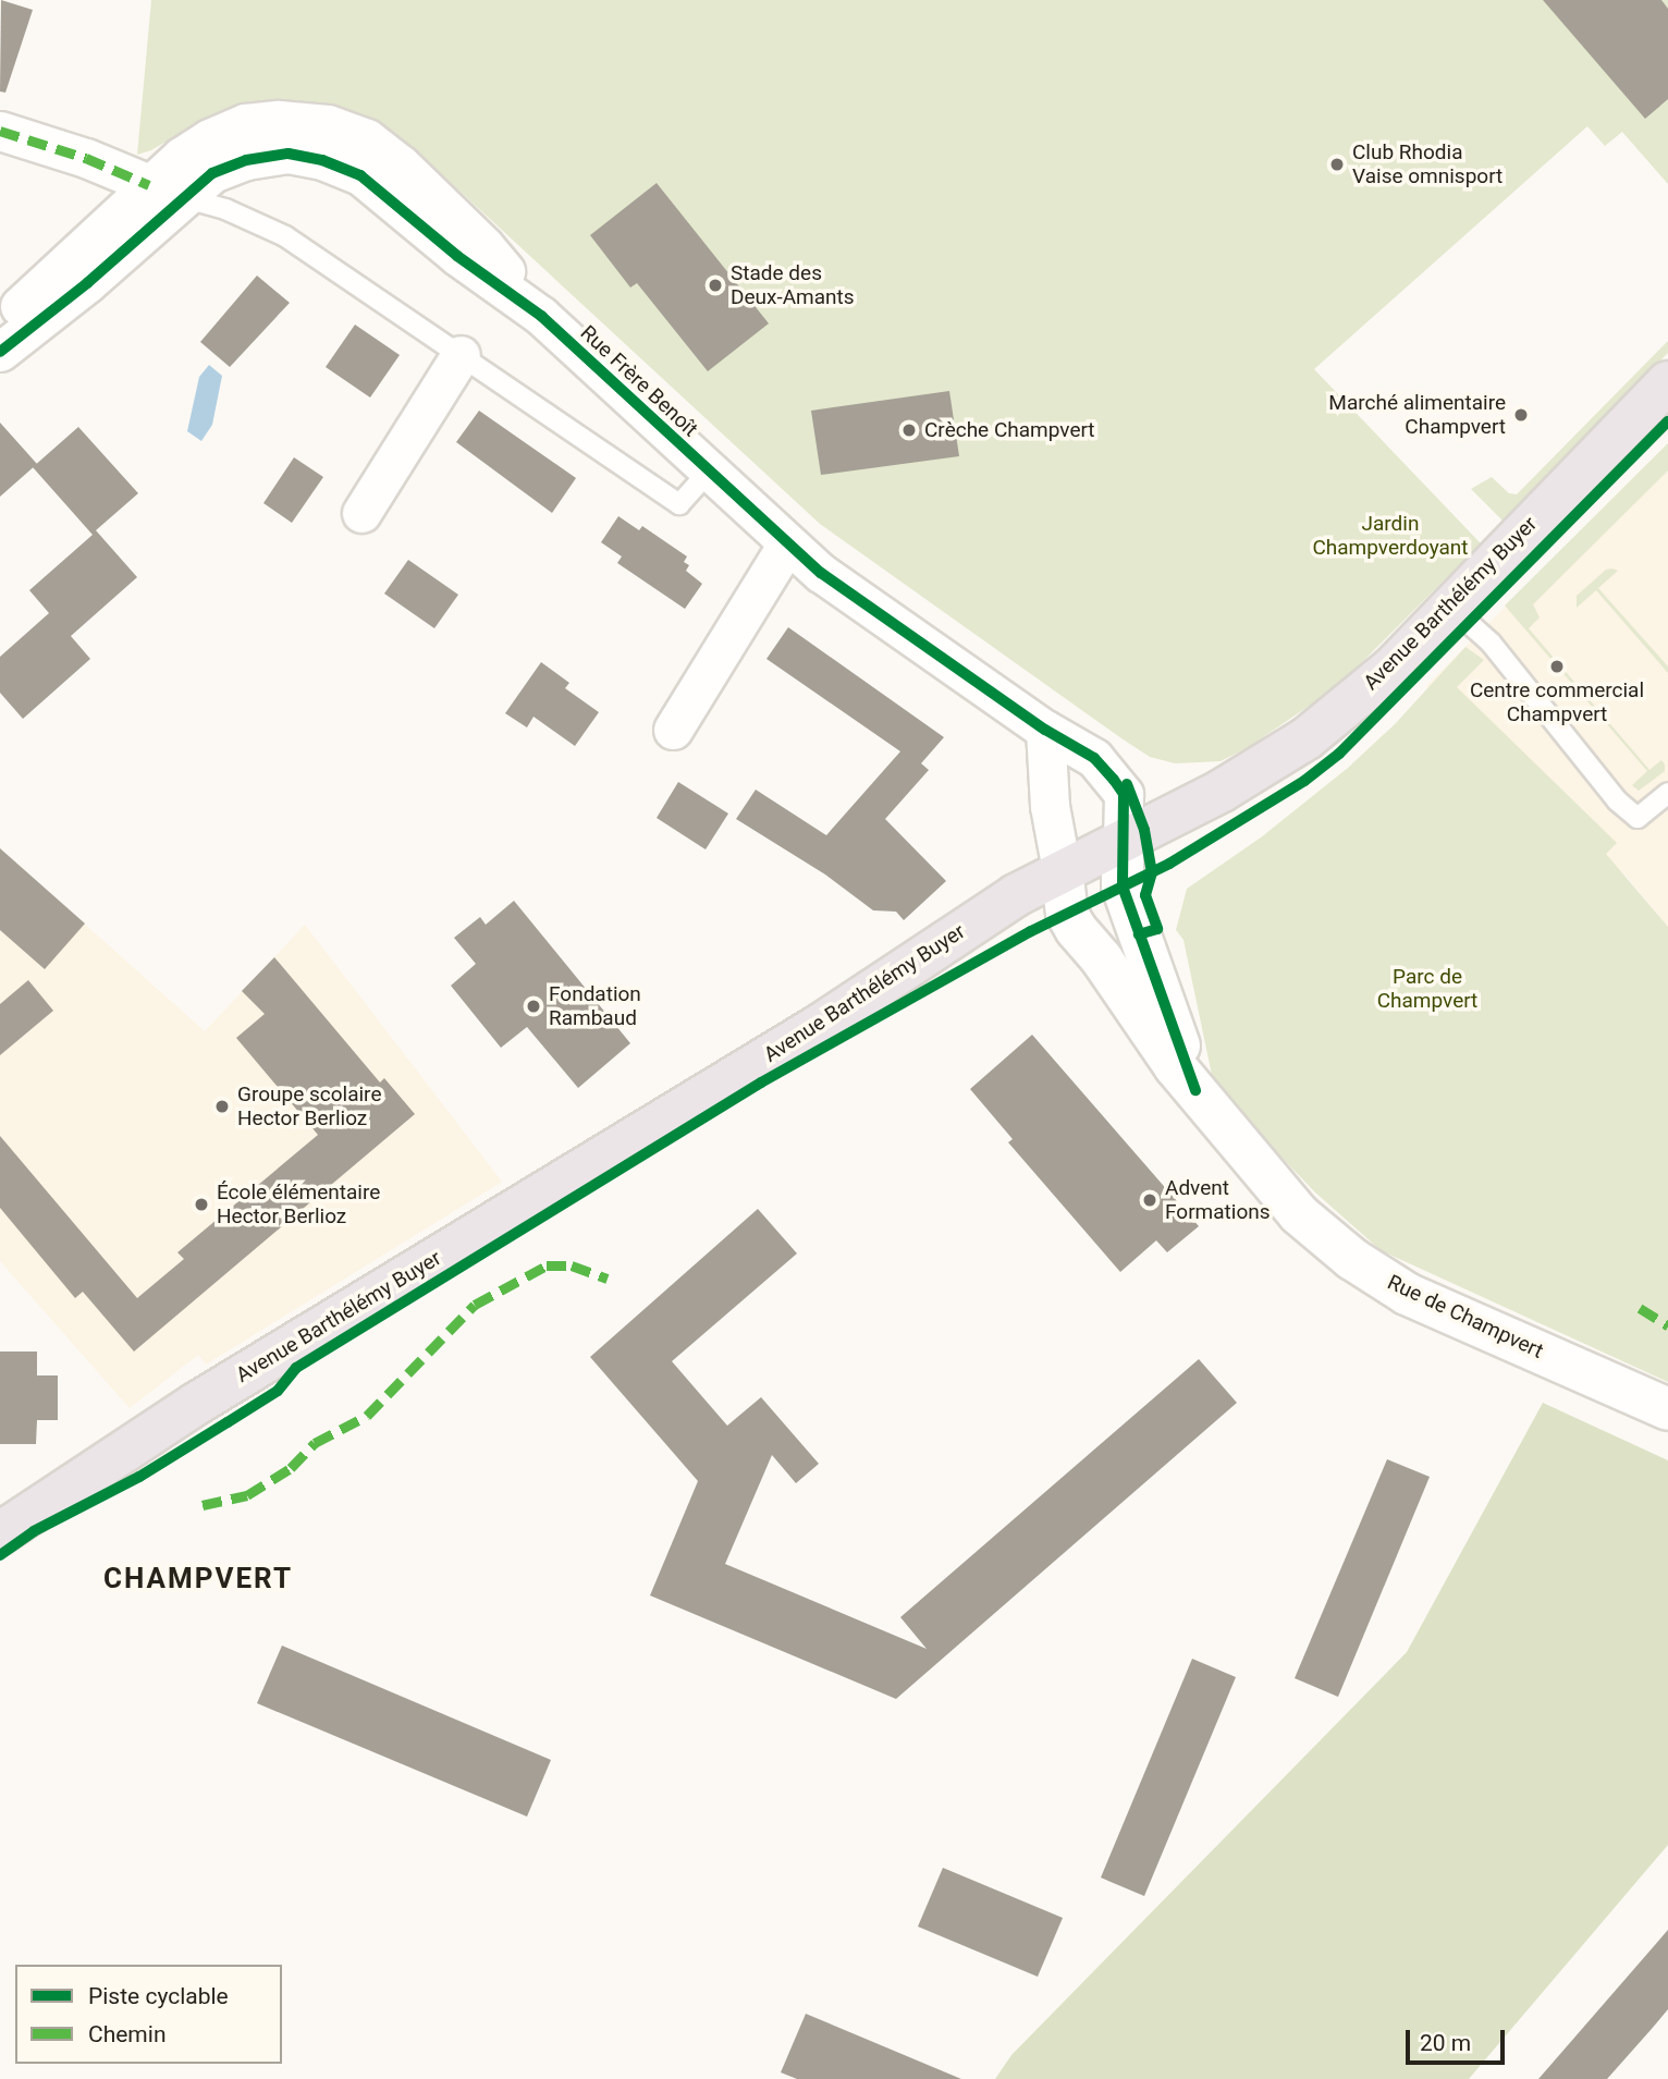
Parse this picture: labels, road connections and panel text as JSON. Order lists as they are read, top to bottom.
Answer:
{
  "streets": {
    "main road": ["Avenue Barthélémy Buyer"],
    "street": ["Rue Frère Benoît", "Rue de Champvert"]
  },
  "crossings": [
    ["Rue Frère Benoît", "Avenue Barthélémy Buyer"],
    ["Rue Frère Benoît", "Rue de Champvert"],
    ["Avenue Barthélémy Buyer", "Rue de Champvert"]
  ],
  "districts": ["CHAMPVERT"],
  "parks": ["Jardin Champverdoyant", "Parc de Champvert"],
  "places": [
    "Club Rhodia Vaise omnisport",
    "Stade des Deux-Amants",
    "Marché alimentaire Champvert",
    "Crèche Champvert",
    "Centre commercial Champvert",
    "Fondation Rambaud",
    "Groupe scolaire Hector Berlioz",
    "Advent Formations",
    "École élémentaire Hector Berlioz"
  ],
  "legend": ["Piste cyclable", "Chemin"],
  "scale_bar": "20 m"
}
